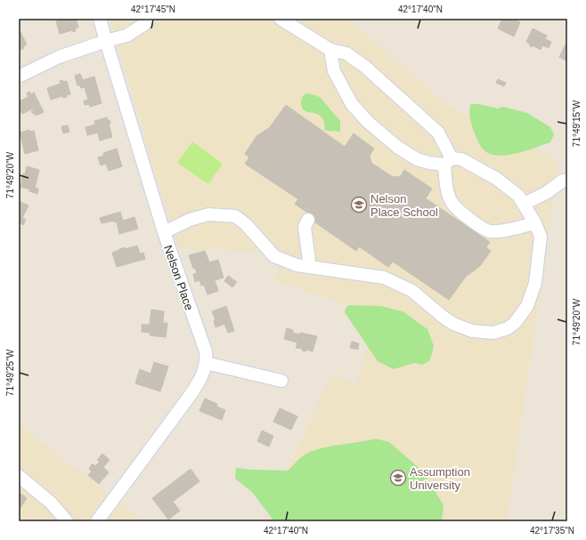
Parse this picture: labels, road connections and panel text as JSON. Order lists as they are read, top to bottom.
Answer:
{
  "streets": {
    "street": ["Nelson Place"]
  },
  "places": {
    "school or university": ["Nelson Place School", "Assumption University"]
  },
  "coordinates": [
    "42°17'45\"N",
    "42°17'40\"N",
    "71°49'15\"W",
    "71°49'20\"W",
    "71°49'25\"W",
    "42°17'35\"N"
  ]
}
